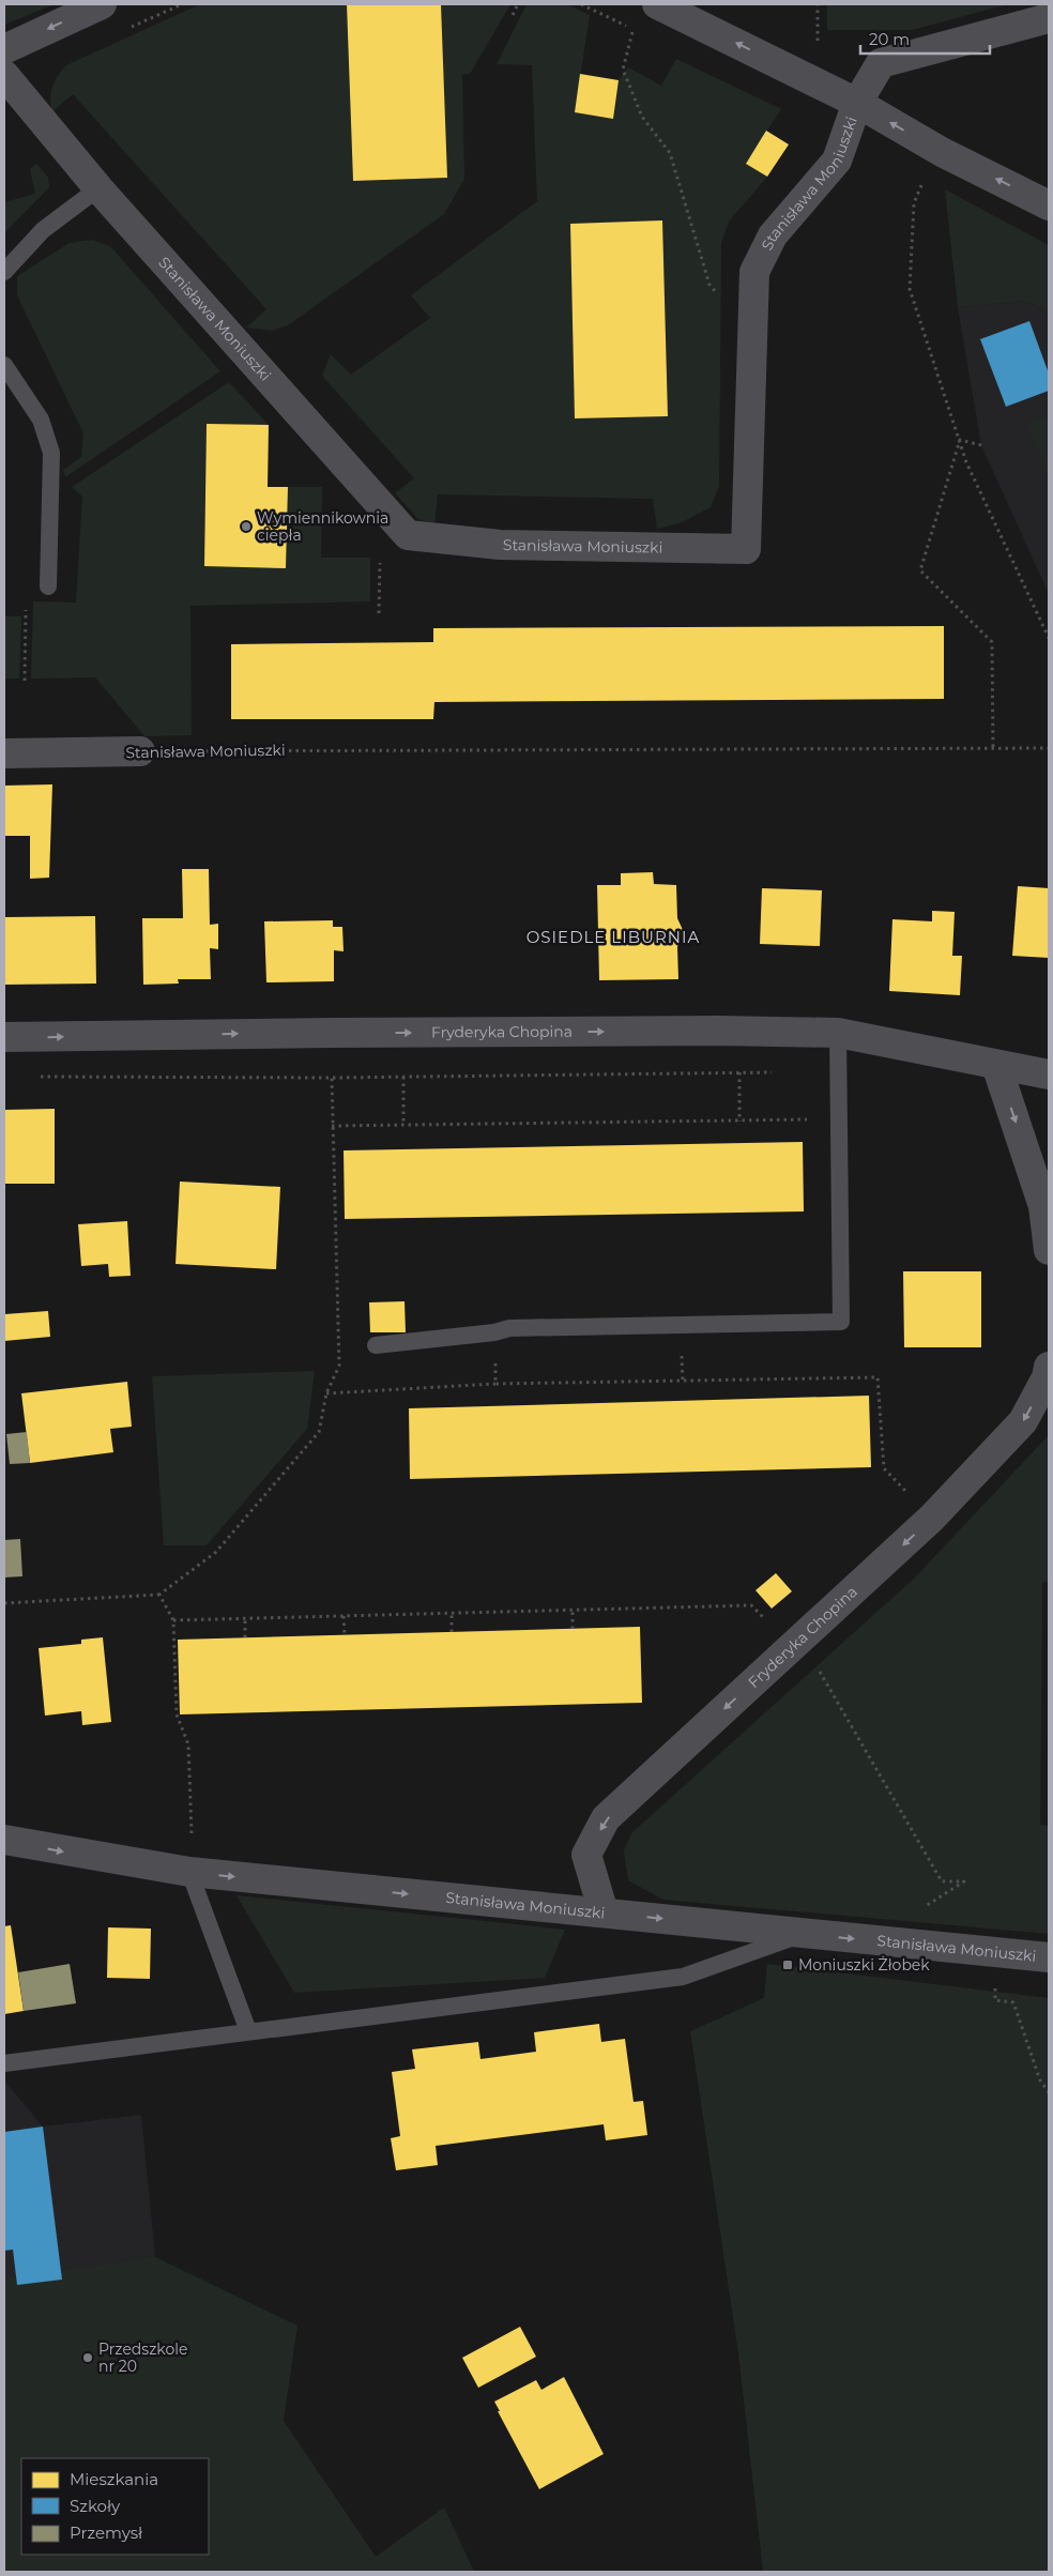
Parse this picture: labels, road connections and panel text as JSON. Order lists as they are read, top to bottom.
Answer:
{
  "streets": {
    "street": ["Stanisława Moniuszki", "Fryderyka Chopina"]
  },
  "crossings": [
    ["Stanisława Moniuszki", "Fryderyka Chopina"]
  ],
  "districts": ["OSIEDLE LIBURNIA"],
  "places": {
    "other": ["Wymiennikownia ciepła", "Przedszkole nr 20"],
    "transit": ["Moniuszki Żłobek"]
  },
  "legend": ["Mieszkania", "Szkoły", "Przemysł"],
  "scale_bar": "20 m"
}
